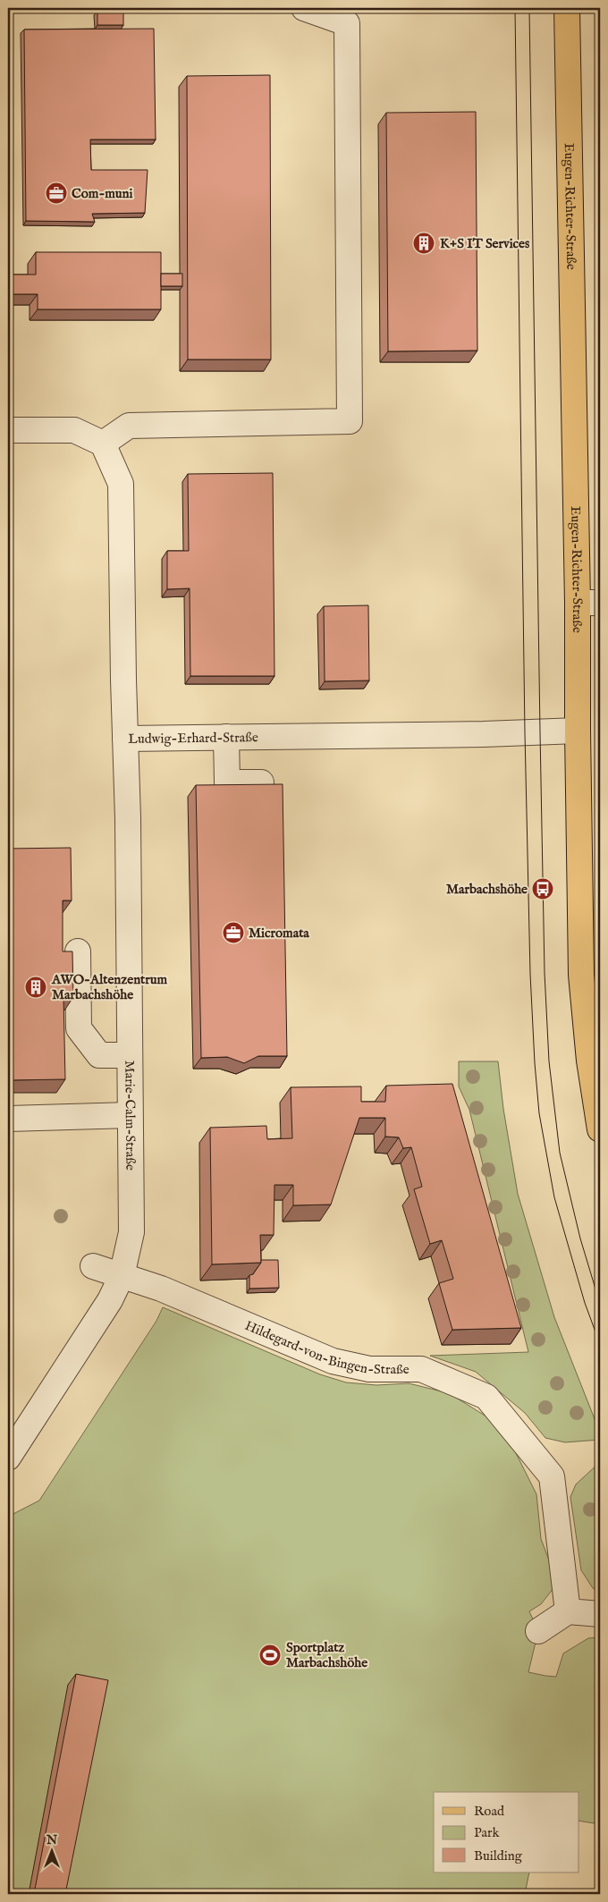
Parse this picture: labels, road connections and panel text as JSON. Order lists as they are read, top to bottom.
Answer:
{
  "streets": {
    "main road": ["Eugen-Richter-Straße"],
    "street": ["Ludwig-Erhard-Straße", "Marie-Calm-Straße", "Hildegard-von-Bingen-Straße"]
  },
  "crossings": [
    ["Eugen-Richter-Straße", "Ludwig-Erhard-Straße"],
    ["Ludwig-Erhard-Straße", "Marie-Calm-Straße"],
    ["Marie-Calm-Straße", "Hildegard-von-Bingen-Straße"]
  ],
  "places": {
    "office": ["Com-muni", "Micromata"],
    "building": ["K+S IT Services", "AWO-Altenzentrum Marbachshöhe"],
    "bus stop": ["Marbachshöhe"],
    "sports": ["Sportplatz Marbachshöhe"]
  },
  "legend": ["Road", "Park", "Building"],
  "north": "top"
}
